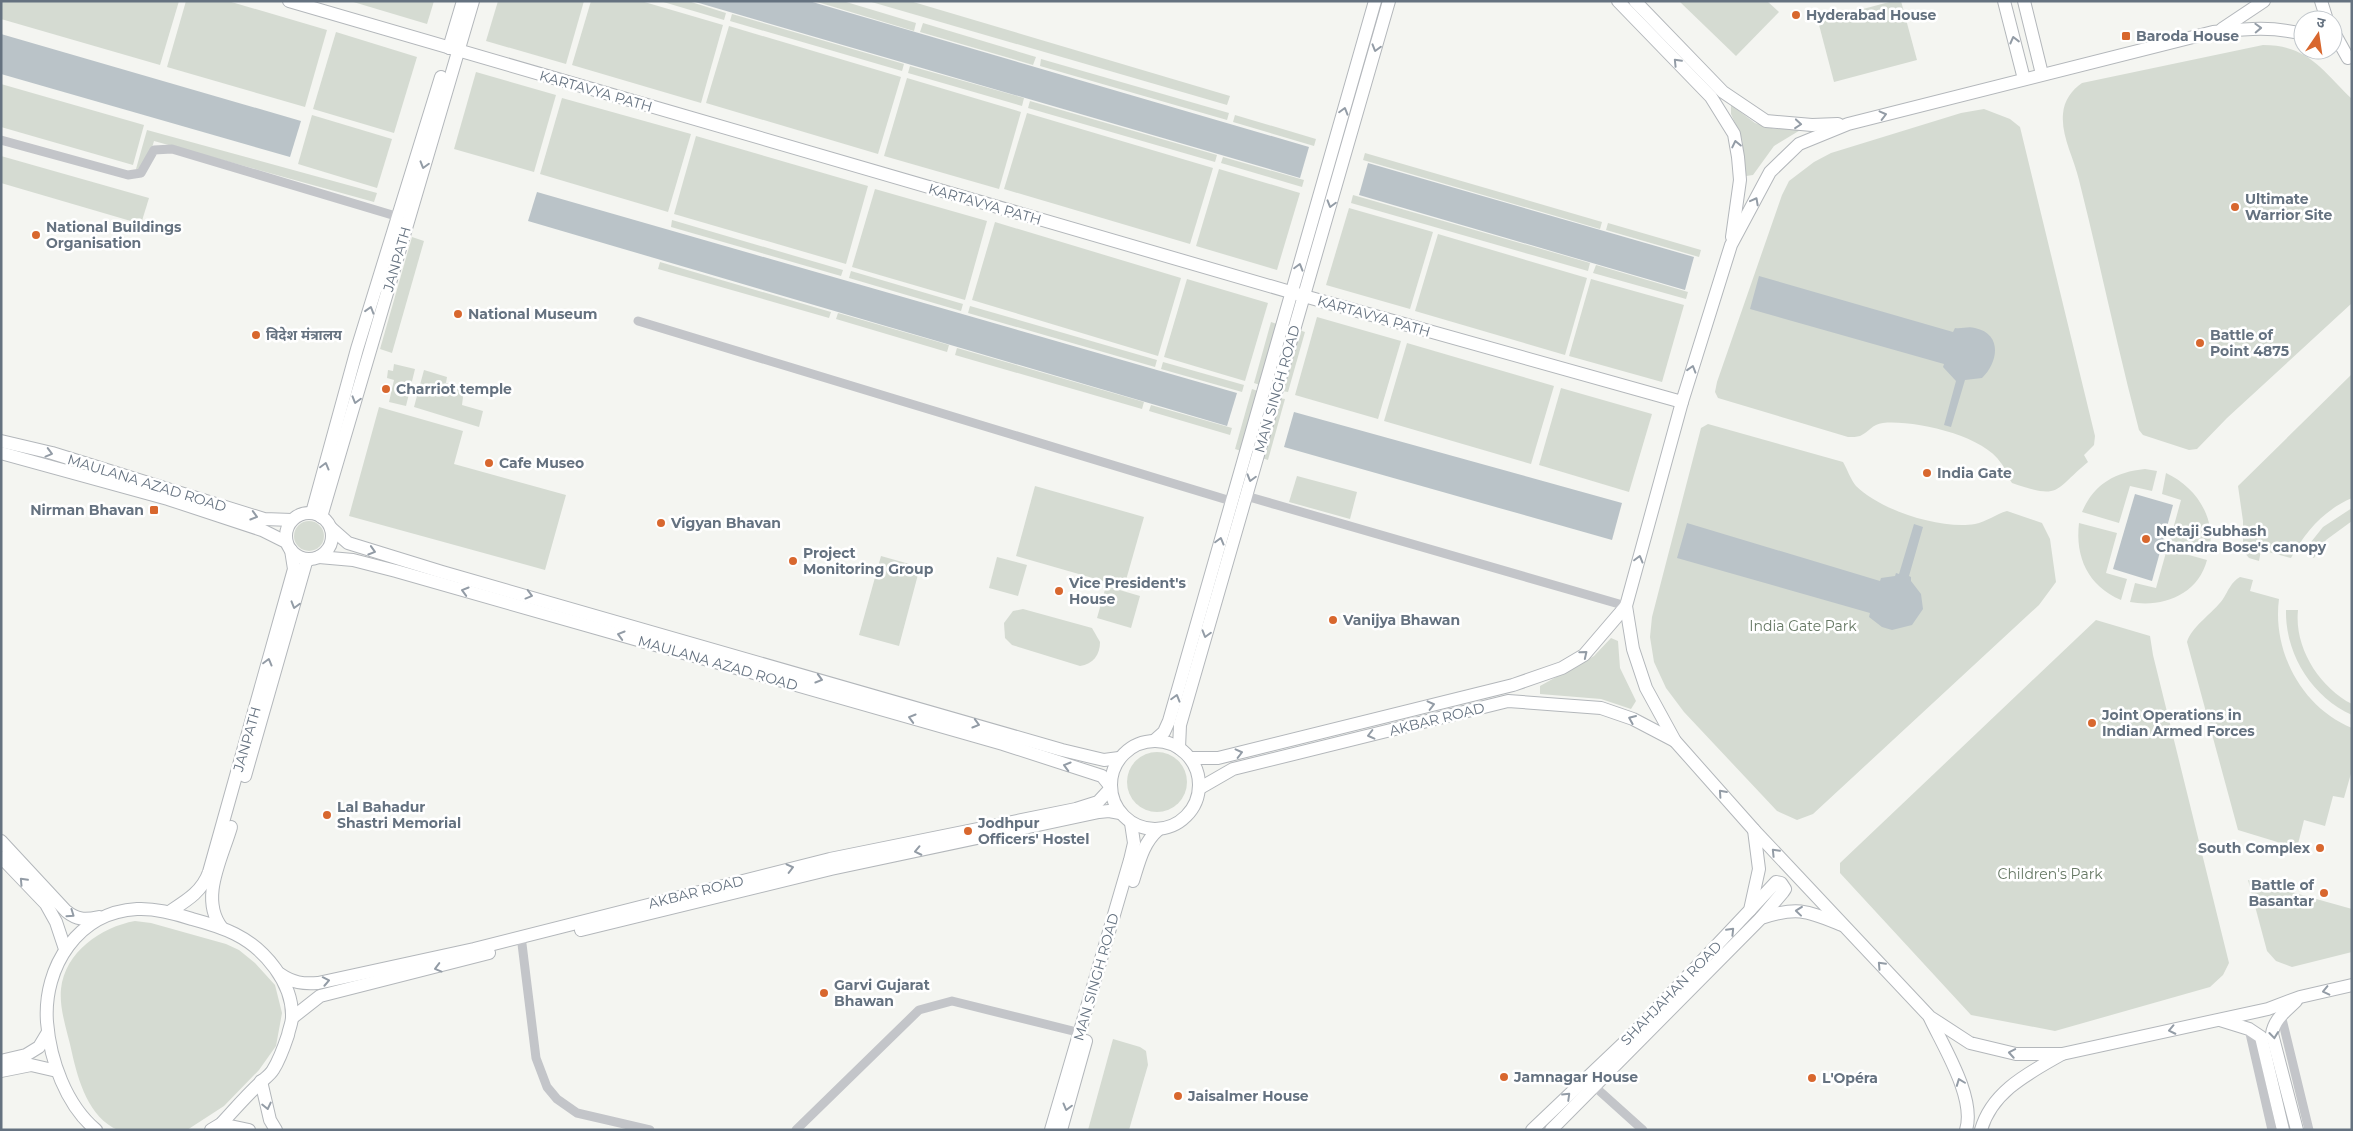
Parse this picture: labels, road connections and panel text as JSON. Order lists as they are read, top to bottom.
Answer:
{
  "streets": {
    "main road": [
      "KARTAVYA PATH",
      "JANPATH",
      "MAN SINGH ROAD",
      "MAULANA AZAD ROAD",
      "AKBAR ROAD",
      "SHAHJAHAN ROAD"
    ]
  },
  "crossings": [
    ["KARTAVYA PATH", "JANPATH"],
    ["KARTAVYA PATH", "MAN SINGH ROAD"],
    ["JANPATH", "MAULANA AZAD ROAD"],
    ["MAN SINGH ROAD", "MAULANA AZAD ROAD"],
    ["MAN SINGH ROAD", "AKBAR ROAD"],
    ["MAULANA AZAD ROAD", "AKBAR ROAD"]
  ],
  "parks": ["India Gate Park", "Children's Park"],
  "places": {
    "other": [
      "Hyderabad House",
      "Ultimate Warrior Site",
      "National Buildings Organisation",
      "National Museum",
      "विदेश मंत्रालय",
      "Battle of Point 4875",
      "Charriot temple",
      "Cafe Museo",
      "India Gate",
      "Vigyan Bhavan",
      "Netaji Subhash Chandra Bose's canopy",
      "Project Monitoring Group",
      "Vice President's House",
      "Vanijya Bhawan",
      "Joint Operations in Indian Armed Forces",
      "Lal Bahadur Shastri Memorial",
      "Jodhpur Officers' Hostel",
      "South Complex",
      "Battle of Basantar",
      "Garvi Gujarat Bhawan",
      "Jamnagar House",
      "L'Opéra",
      "Jaisalmer House"
    ],
    "transit": ["Baroda House", "Nirman Bhavan"]
  },
  "north": "top"
}
